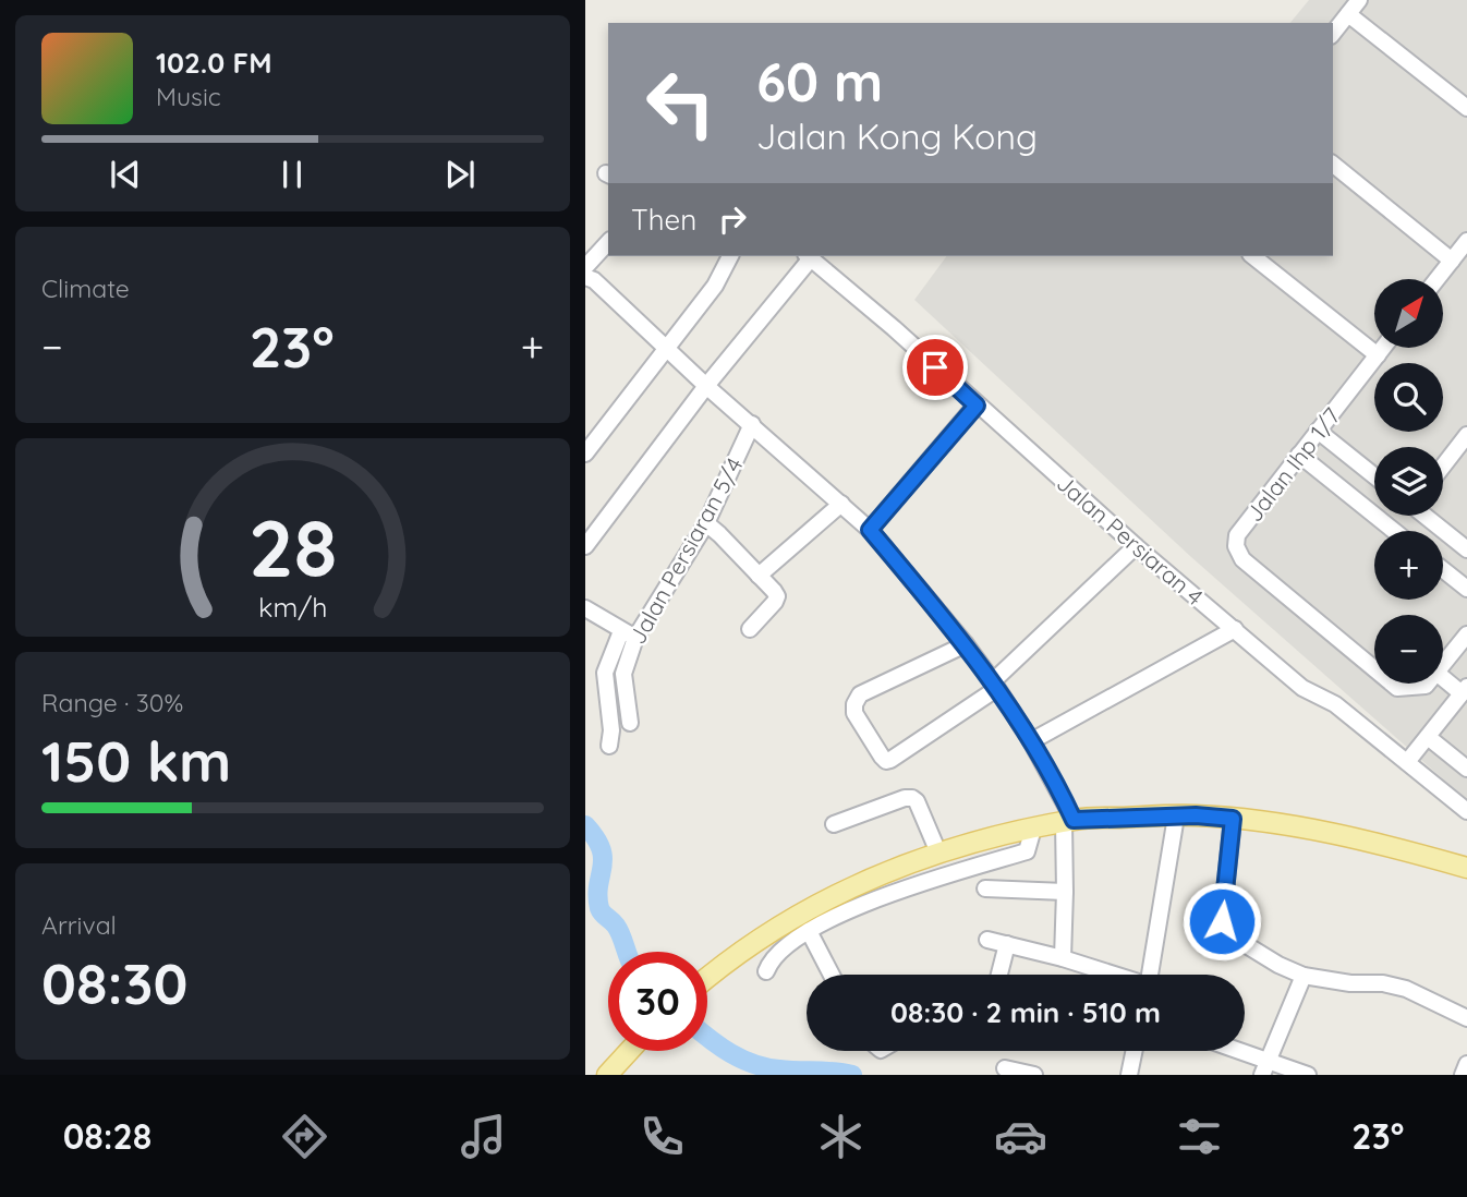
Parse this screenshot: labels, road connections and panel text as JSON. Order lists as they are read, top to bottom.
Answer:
{
  "streets": {
    "street": ["Jalan Ihp 1/7", "Jalan Persiaran 4", "Jalan Persiaran 5/4"]
  },
  "north": "top right",
  "page": {
    "turn": ["60 m", "Jalan Kong Kong"],
    "song": ["102.0 FM", "Music"],
    "then": "Then",
    "tile": [
      "Climate",
      ["Range · 30%", "150 km"],
      ["Arrival", "08:30"]
    ],
    "map_buttons": ["+", "−"],
    "heat": ["−", "23°", "+"],
    "limit": "30",
    "trip": "08:30 · 2 min · 510 m",
    "tabs": ["08:28", "23°"],
    "gauge": ["28", "km/h"]
  }
}
